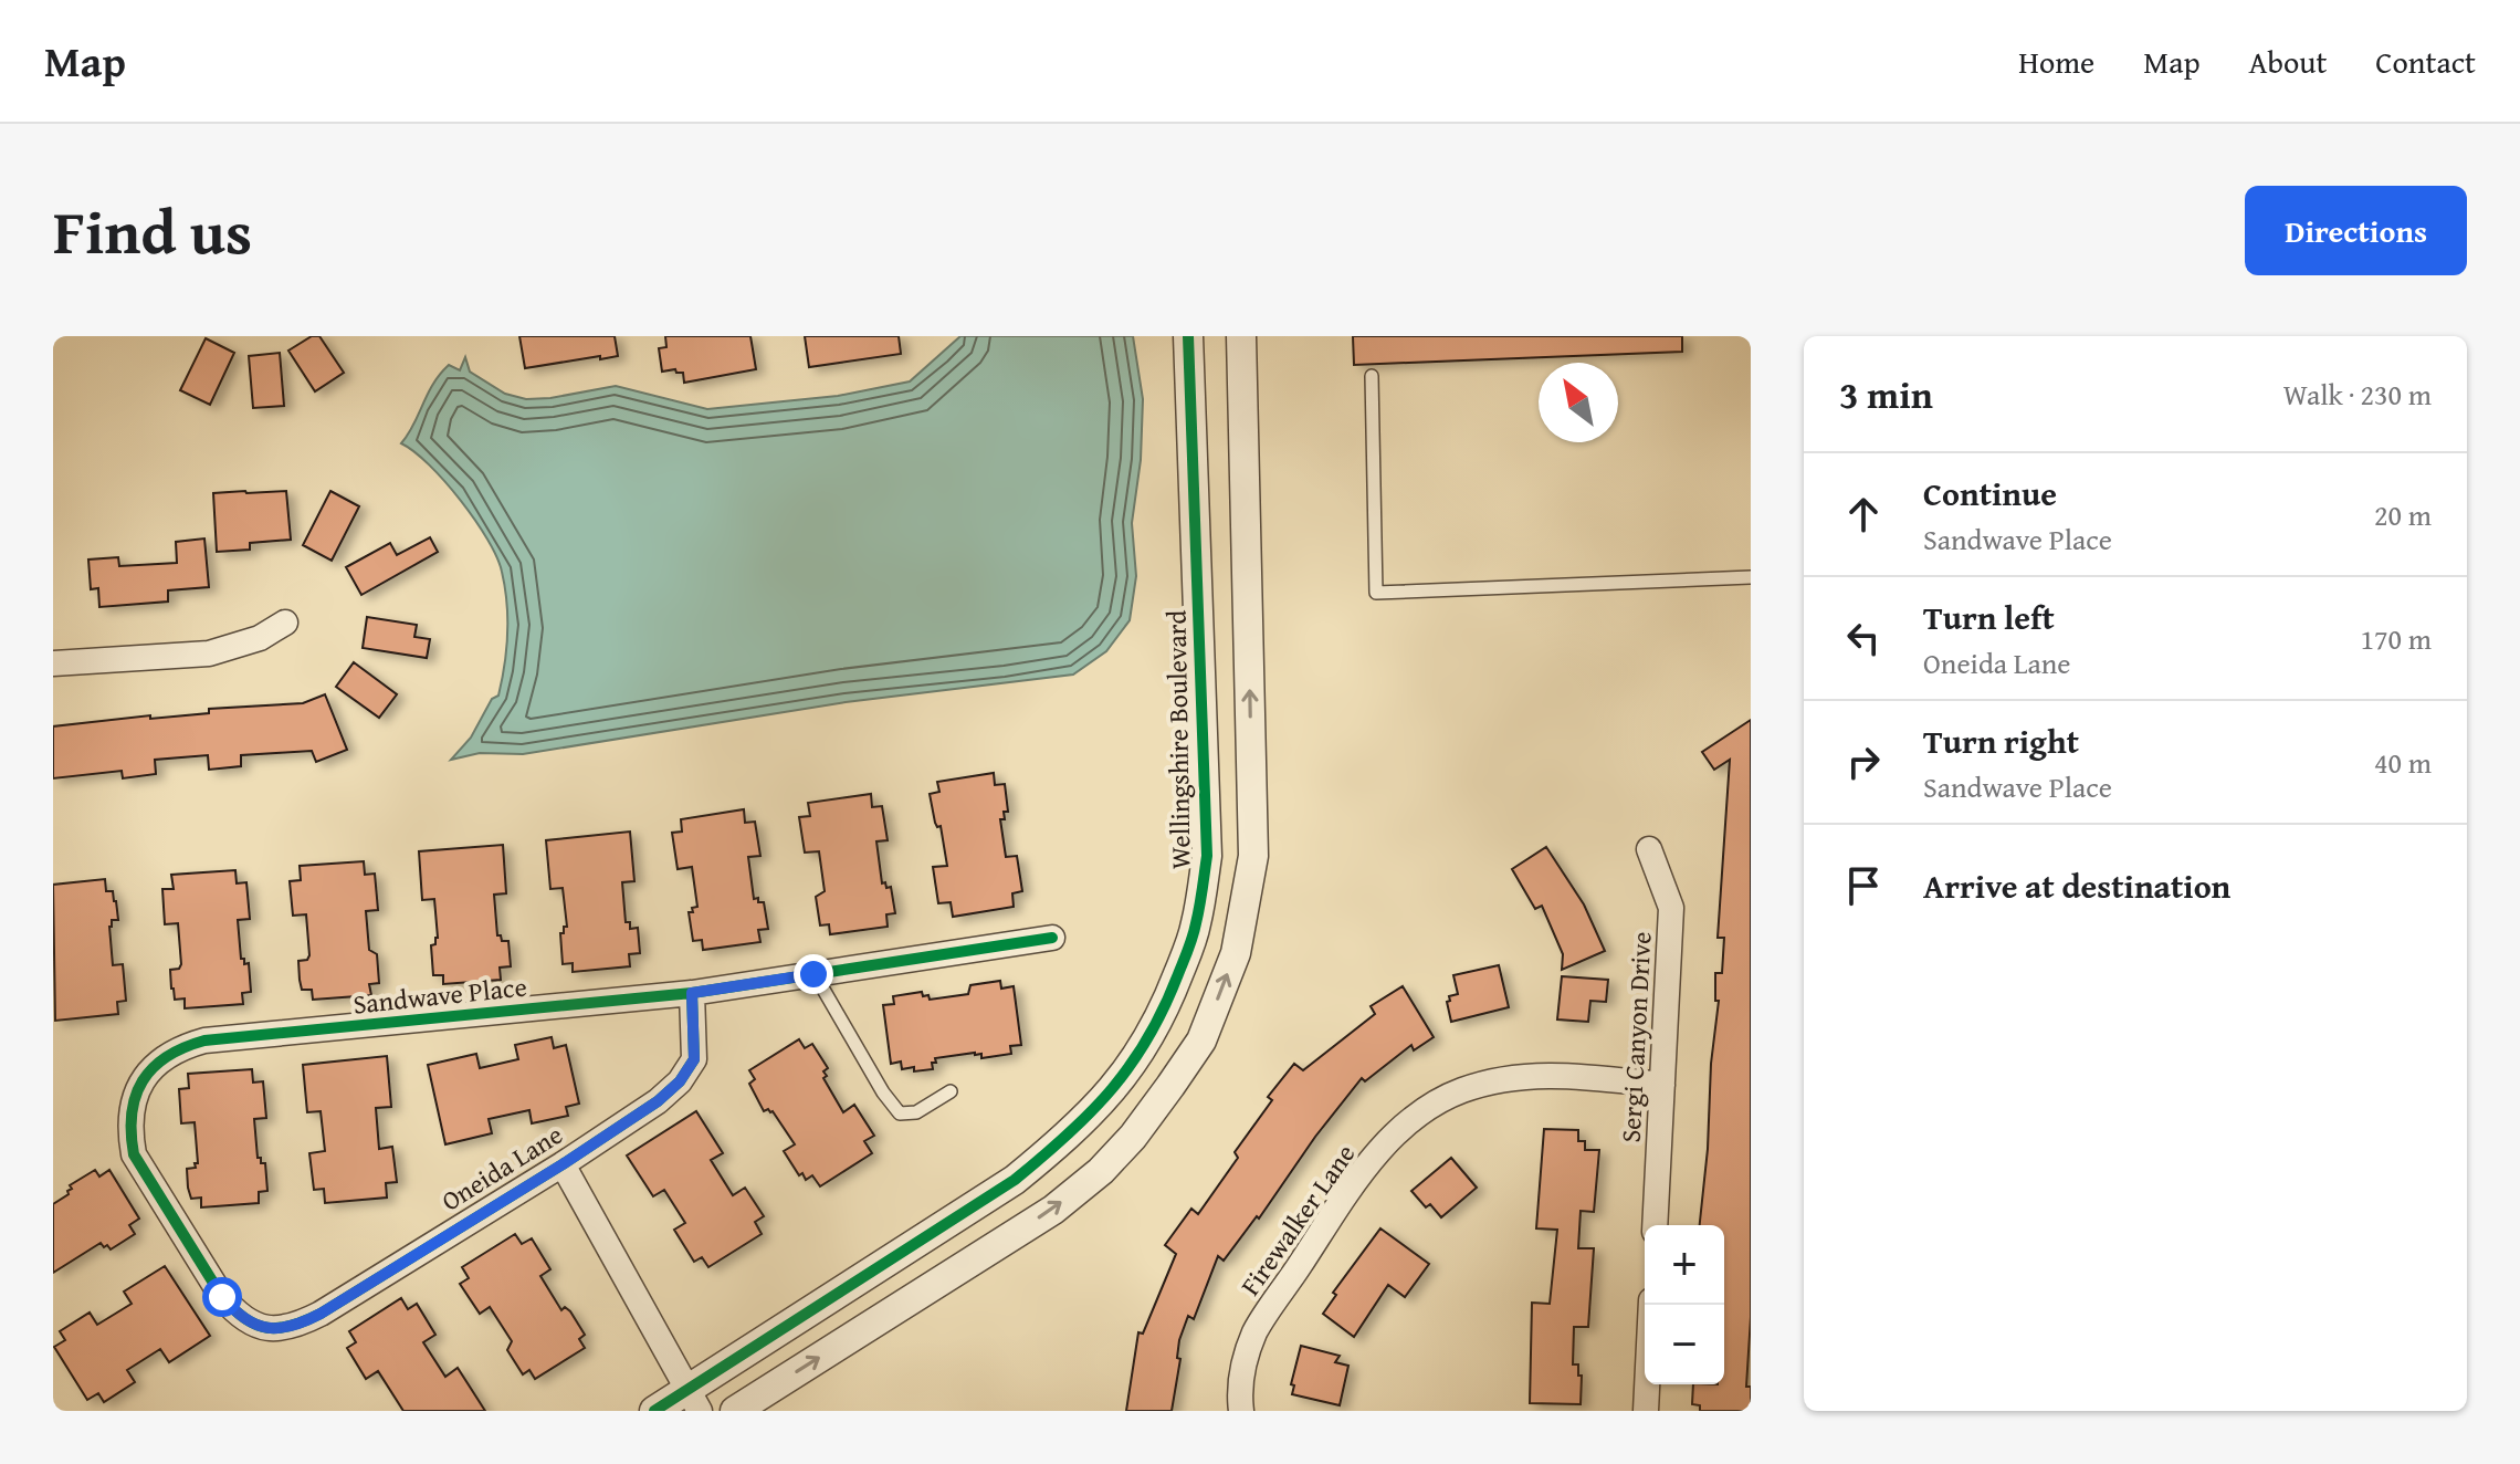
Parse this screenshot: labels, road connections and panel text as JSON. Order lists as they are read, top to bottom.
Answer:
{
  "streets": {
    "street": [
      "Wellingshire Boulevard",
      "Sandwave Place",
      "Sergi Canyon Drive",
      "Oneida Lane",
      "Firewalker Lane"
    ]
  },
  "crossings": [
    ["Sandwave Place", "Oneida Lane"],
    ["Sergi Canyon Drive", "Firewalker Lane"]
  ],
  "north": "top left",
  "page": {
    "header": "Map",
    "nav": [
      "Home",
      "Map",
      "About",
      "Contact"
    ],
    "title": "Find us",
    "buttons": "Directions",
    "heading": ["3 min", "Walk · 230 m"],
    "list": [
      ["Continue", "Sandwave Place", "20 m"],
      ["Turn left", "Oneida Lane", "170 m"],
      ["Turn right", "Sandwave Place", "40 m"],
      "Arrive at destination"
    ],
    "map_buttons": ["+", "−"]
  }
}
